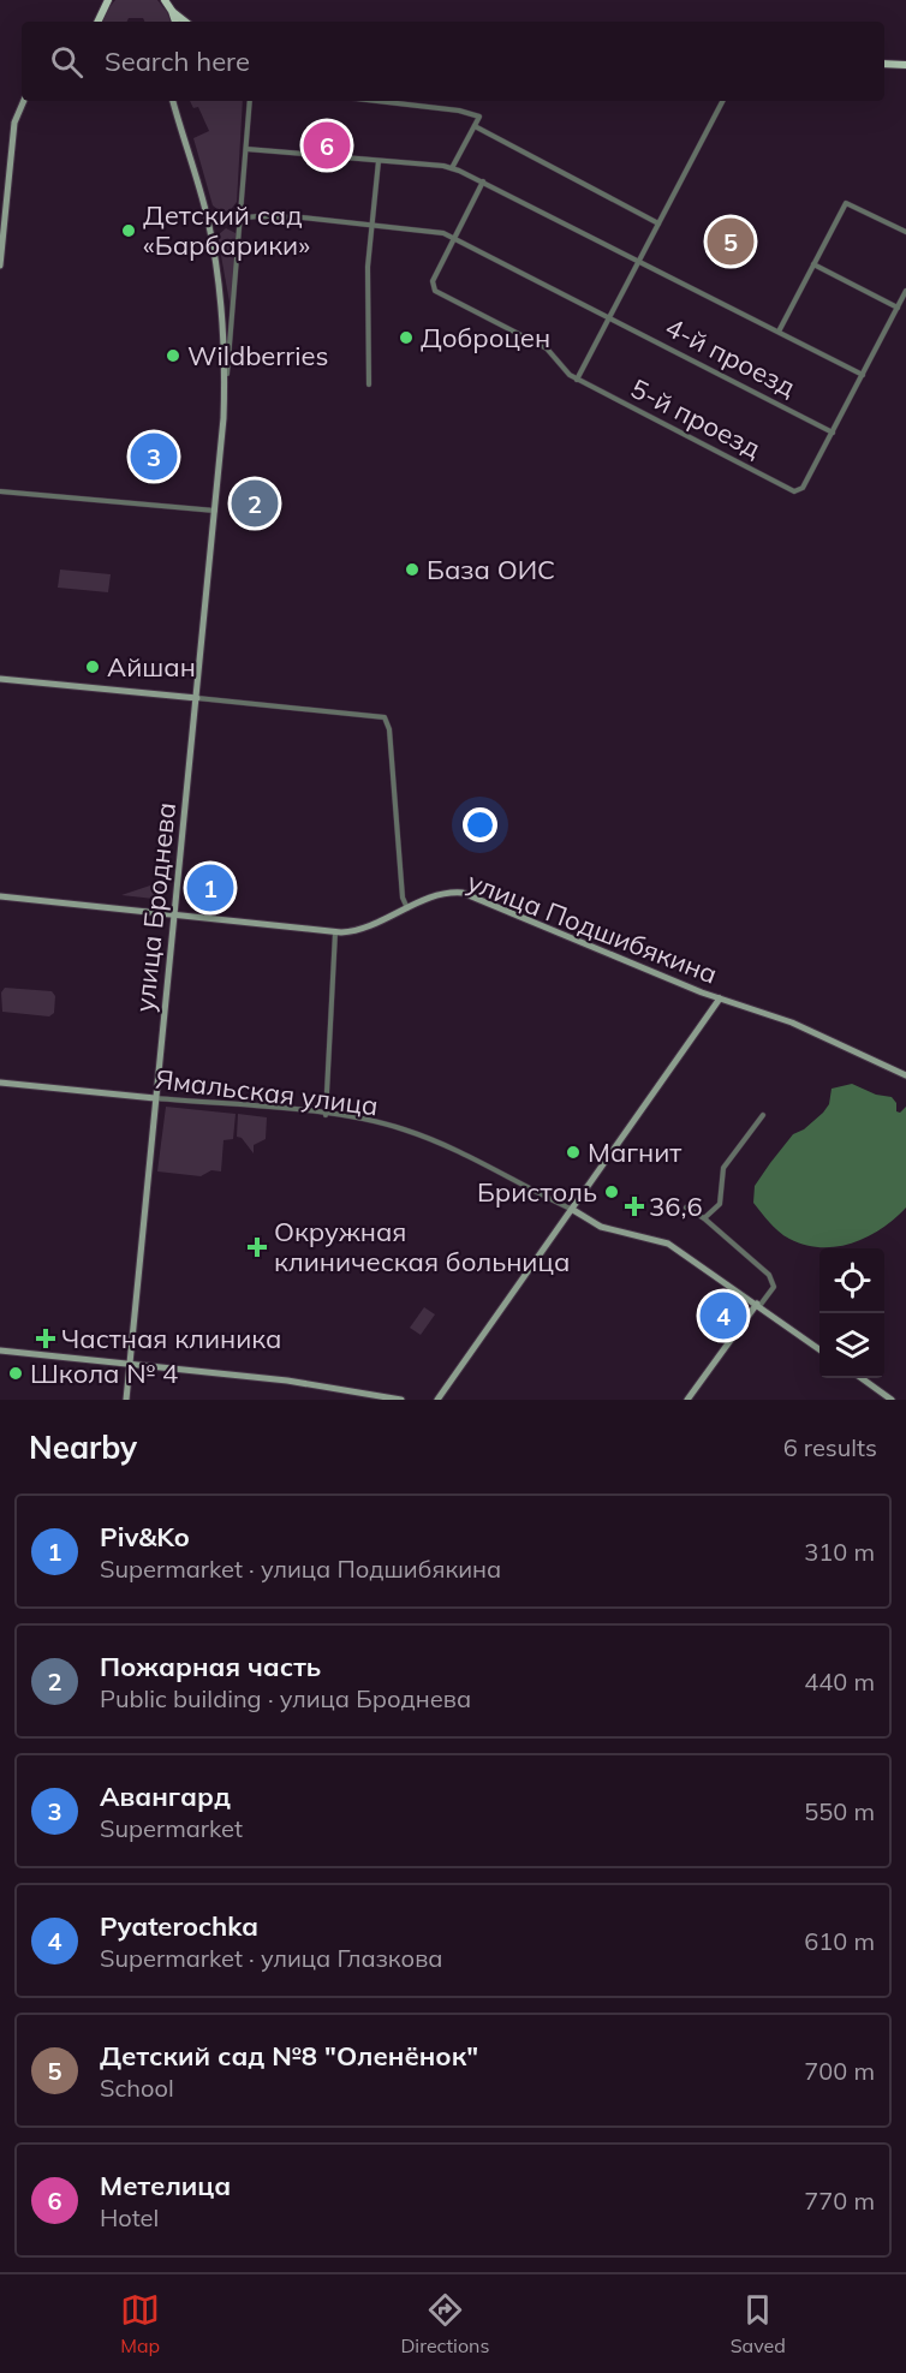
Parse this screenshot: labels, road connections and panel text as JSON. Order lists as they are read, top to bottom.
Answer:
{
  "streets": {
    "main road": ["улица Броднева", "улица Подшибякина", "Ямальская улица"],
    "street": ["4-й проезд", "5-й проезд"]
  },
  "crossings": [
    ["4-й проезд", "5-й проезд"],
    ["4-й проезд", "улица Броднева"],
    ["улица Броднева", "улица Подшибякина"],
    ["улица Броднева", "Ямальская улица"]
  ],
  "places": {
    "other": [
      "Детский сад «Барбарики»",
      "Доброцен",
      "Wildberries",
      "База ОИС",
      "Айшан",
      "Магнит",
      "Бристоль",
      "Школа № 4"
    ],
    "health": ["36,6", "Окружная клиническая больница", "Частная клиника"]
  },
  "page": {
    "search": "Search here",
    "pins": [
      "6",
      "5",
      "3",
      "2",
      "1",
      "4"
    ],
    "heading": ["Nearby", "6 results"],
    "list": [
      {
        "mark": "1",
        "name": "Piv&Ko",
        "note": "Supermarket · улица Подшибякина",
        "value": "310 m"
      },
      {
        "mark": "2",
        "name": "Пожарная часть",
        "note": "Public building · улица Броднева",
        "value": "440 m"
      },
      {
        "mark": "3",
        "name": "Авангард",
        "note": "Supermarket",
        "value": "550 m"
      },
      {
        "mark": "4",
        "name": "Pyaterochka",
        "note": "Supermarket · улица Глазкова",
        "value": "610 m"
      },
      {
        "mark": "5",
        "name": "Детский сад №8 \"Оленёнок\"",
        "note": "School",
        "value": "700 m"
      },
      {
        "mark": "6",
        "name": "Метелица",
        "note": "Hotel",
        "value": "770 m"
      }
    ],
    "nav": ["Map", "Directions", "Saved"]
  }
}
